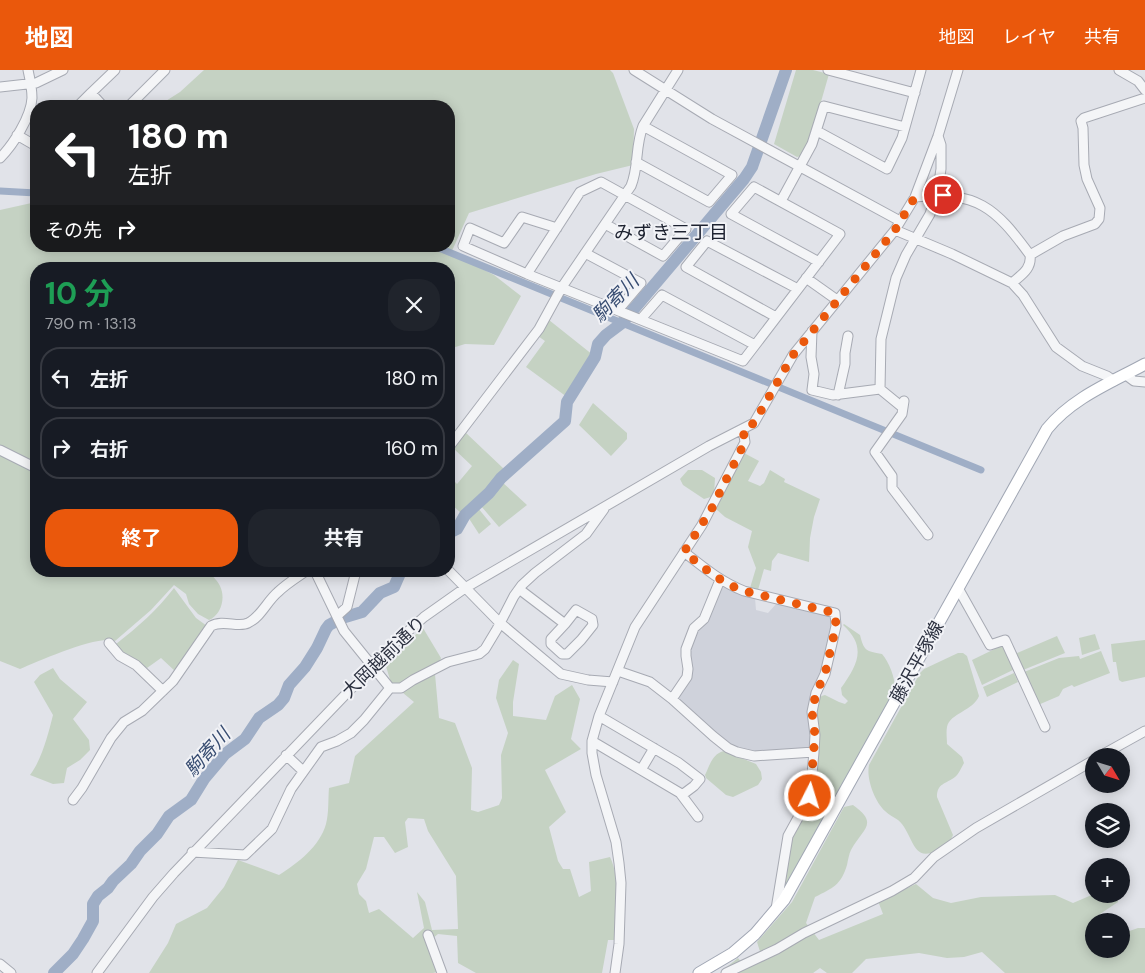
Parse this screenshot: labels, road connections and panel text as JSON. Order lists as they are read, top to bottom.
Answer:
{
  "streets": {
    "main road": ["藤沢平塚線"],
    "street": ["大岡越前通り"]
  },
  "districts": ["みずき三丁目"],
  "water": ["駒寄川"],
  "north": "bottom right",
  "page": {
    "header": "地図",
    "nav": ["地図", "レイヤ", "共有"],
    "turn": ["180 m", "左折"],
    "then": "その先",
    "heading": ["10 分", "790 m · 13:13"],
    "list": [
      {
        "name": "左折",
        "value": "180 m"
      },
      {
        "name": "右折",
        "value": "160 m"
      }
    ],
    "buttons": ["終了", "共有"],
    "map_buttons": ["+", "−"]
  }
}
